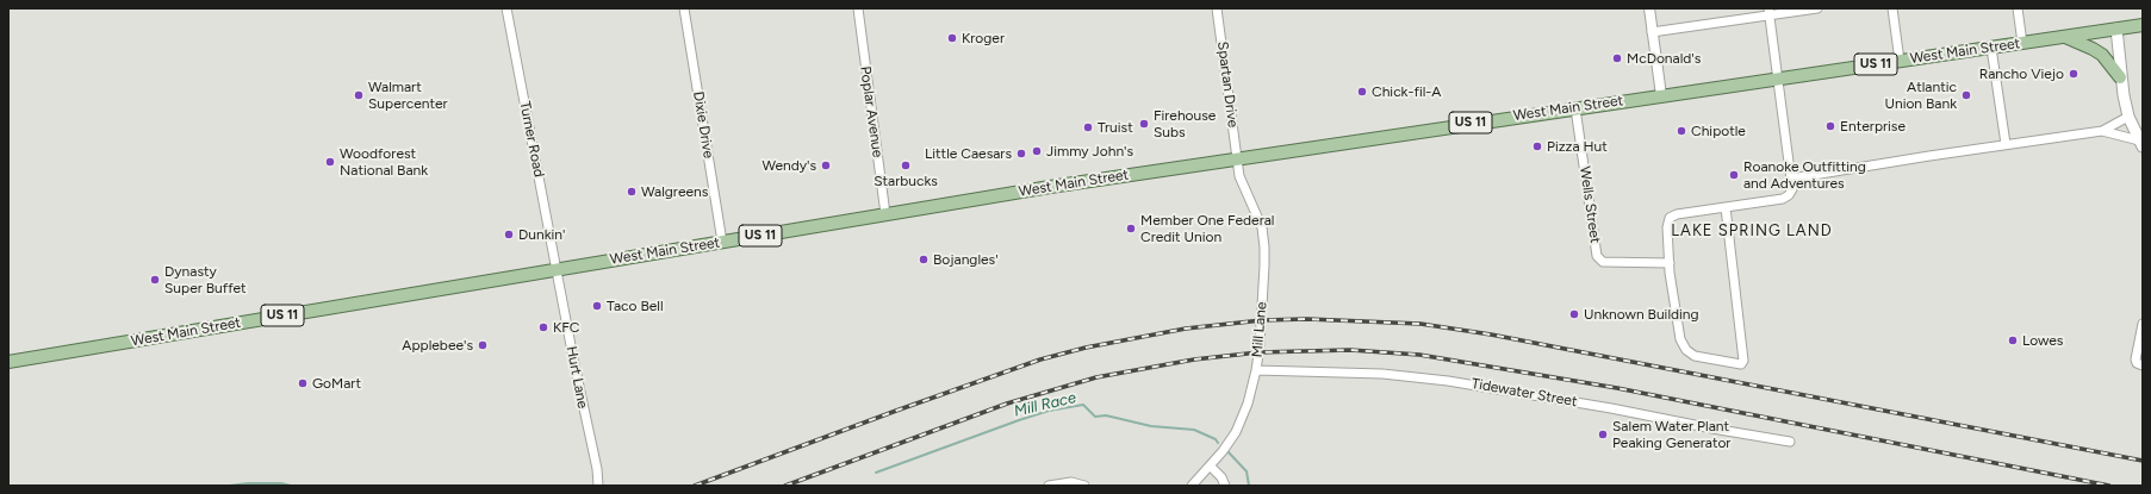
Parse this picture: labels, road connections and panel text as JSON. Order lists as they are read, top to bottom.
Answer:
{
  "streets": {
    "main road": ["West Main Street", "US 11"],
    "street": [
      "Spartan Drive",
      "Poplar Avenue",
      "Dixie Drive",
      "Turner Road",
      "Wells Street",
      "Mill Lane",
      "Hurt Lane",
      "Tidewater Street"
    ]
  },
  "crossings": [
    ["West Main Street", "Spartan Drive"],
    ["West Main Street", "Poplar Avenue"],
    ["West Main Street", "Dixie Drive"],
    ["West Main Street", "Turner Road"],
    ["West Main Street", "Wells Street"],
    ["West Main Street", "Mill Lane"],
    ["West Main Street", "Hurt Lane"],
    ["Spartan Drive", "Mill Lane"],
    ["Turner Road", "Hurt Lane"],
    ["Mill Lane", "Tidewater Street"]
  ],
  "districts": ["LAKE SPRING LAND"],
  "water": ["Mill Race"],
  "places": [
    "Kroger",
    "McDonald's",
    "Rancho Viejo",
    "Chick-fil-A",
    "Walmart Supercenter",
    "Atlantic Union Bank",
    "Firehouse Subs",
    "Enterprise",
    "Truist",
    "Chipotle",
    "Pizza Hut",
    "Jimmy John's",
    "Little Caesars",
    "Woodforest National Bank",
    "Wendy's",
    "Starbucks",
    "Roanoke Outfitting and Adventures",
    "Walgreens",
    "Member One Federal Credit Union",
    "Dunkin'",
    "Bojangles'",
    "Dynasty Super Buffet",
    "Taco Bell",
    "Unknown Building",
    "KFC",
    "Lowes",
    "Applebee's",
    "GoMart",
    "Salem Water Plant Peaking Generator"
  ]
}
